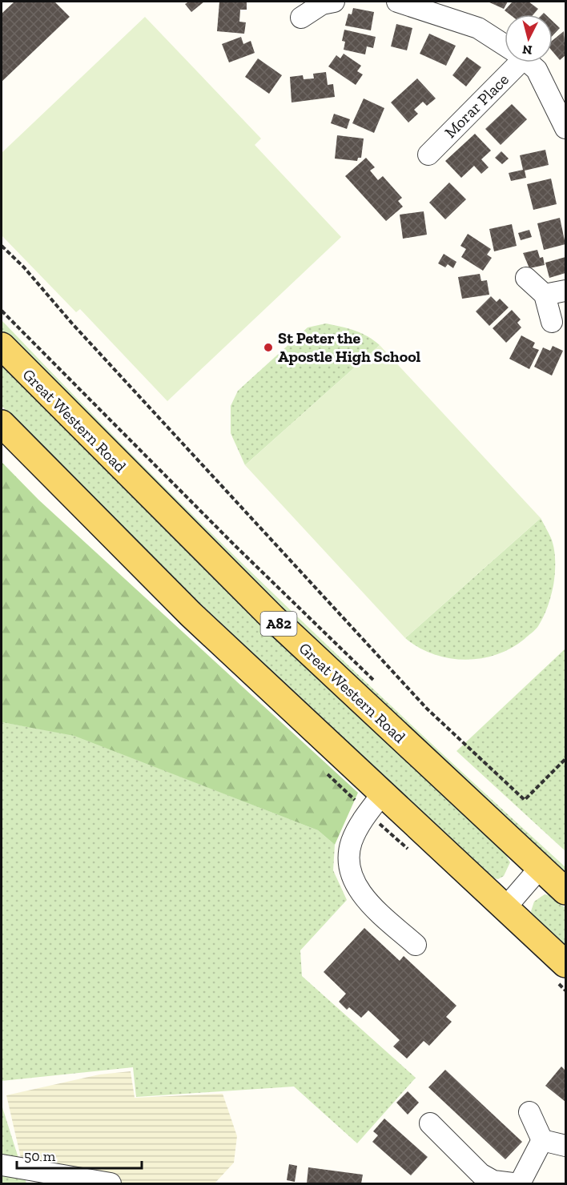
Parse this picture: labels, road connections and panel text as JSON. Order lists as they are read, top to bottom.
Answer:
{
  "streets": {
    "main road": ["Great Western Road", "A82"],
    "street": ["Morar Place"]
  },
  "places": ["St Peter the Apostle High School"],
  "scale_bar": "50 m",
  "north": "bottom"
}
